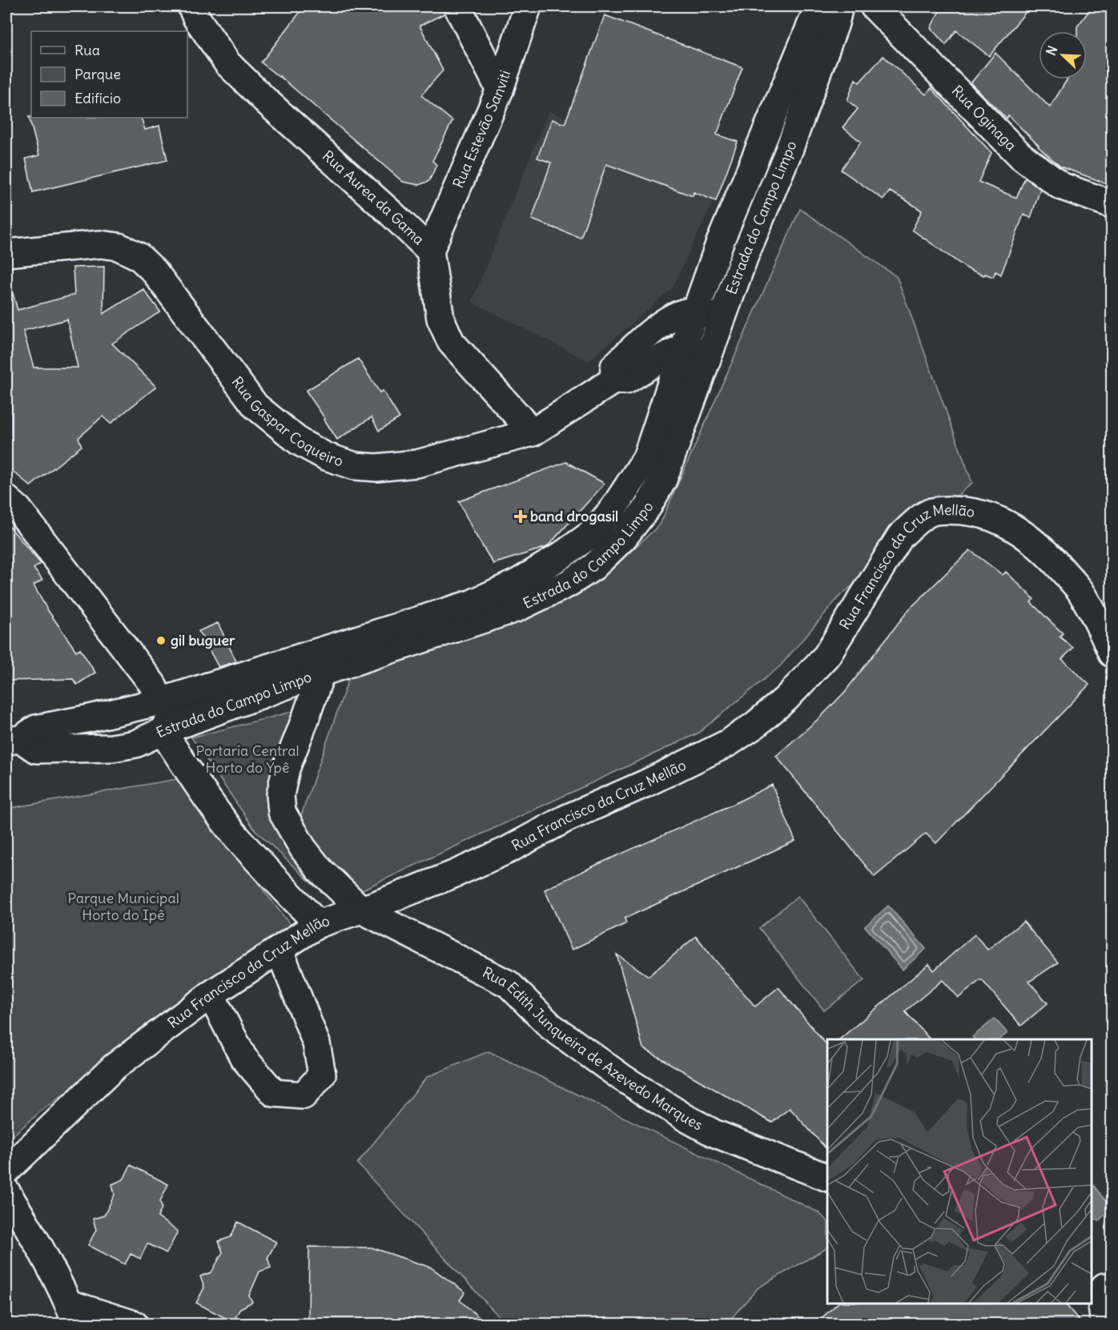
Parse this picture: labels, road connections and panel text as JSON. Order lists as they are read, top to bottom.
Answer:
{
  "streets": {
    "street": [
      "Rua Oginaga",
      "Rua Estevão Sanviti",
      "Rua Aurea da Gama",
      "Estrada do Campo Limpo",
      "Rua Gaspar Coqueiro",
      "Rua Francisco da Cruz Mellão",
      "Rua Edith Junqueira de Azevedo Marques"
    ]
  },
  "crossings": [
    ["Rua Estevão Sanviti", "Rua Aurea da Gama"],
    ["Rua Aurea da Gama", "Rua Gaspar Coqueiro"],
    ["Estrada do Campo Limpo", "Rua Gaspar Coqueiro"],
    ["Estrada do Campo Limpo", "Rua Edith Junqueira de Azevedo Marques"],
    ["Rua Francisco da Cruz Mellão", "Rua Edith Junqueira de Azevedo Marques"]
  ],
  "parks": ["Portaria Central Horto do Ypê", "Parque Municipal Horto do Ipê"],
  "places": {
    "health": ["band drogasil"],
    "other": ["gil buguer"]
  },
  "legend": ["Rua", "Parque", "Edifício"],
  "north": "top left"
}
